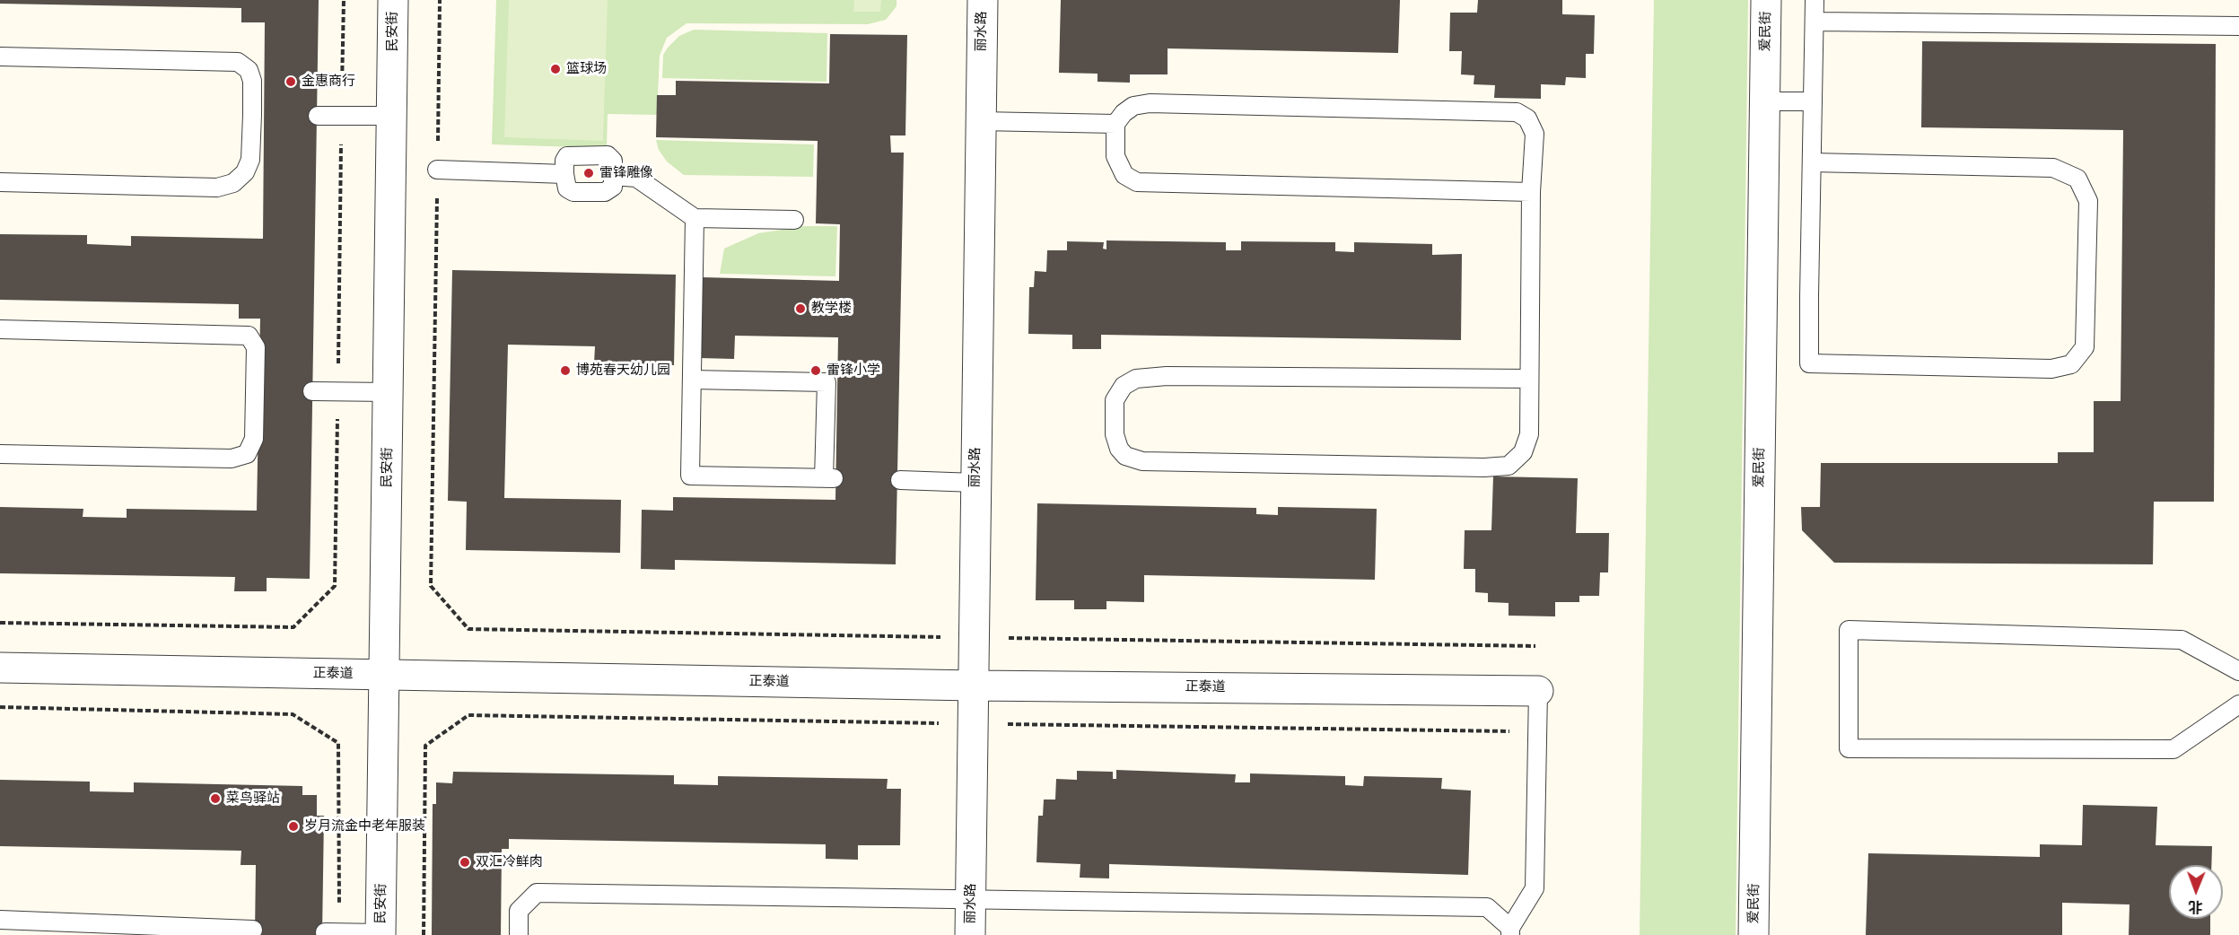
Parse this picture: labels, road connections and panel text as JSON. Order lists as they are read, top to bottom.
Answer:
{
  "streets": {
    "street": [
      "民安街",
      "丽水路",
      "爱民街",
      "正泰道"
    ]
  },
  "crossings": [
    ["民安街", "正泰道"],
    ["丽水路", "正泰道"]
  ],
  "places": [
    "篮球场",
    "金惠商行",
    "雷锋雕像",
    "教学楼",
    "博苑春天幼儿园",
    "雷锋小学",
    "菜鸟驿站",
    "岁月流金中老年服装",
    "双汇冷鲜肉"
  ],
  "north": "bottom"
}
